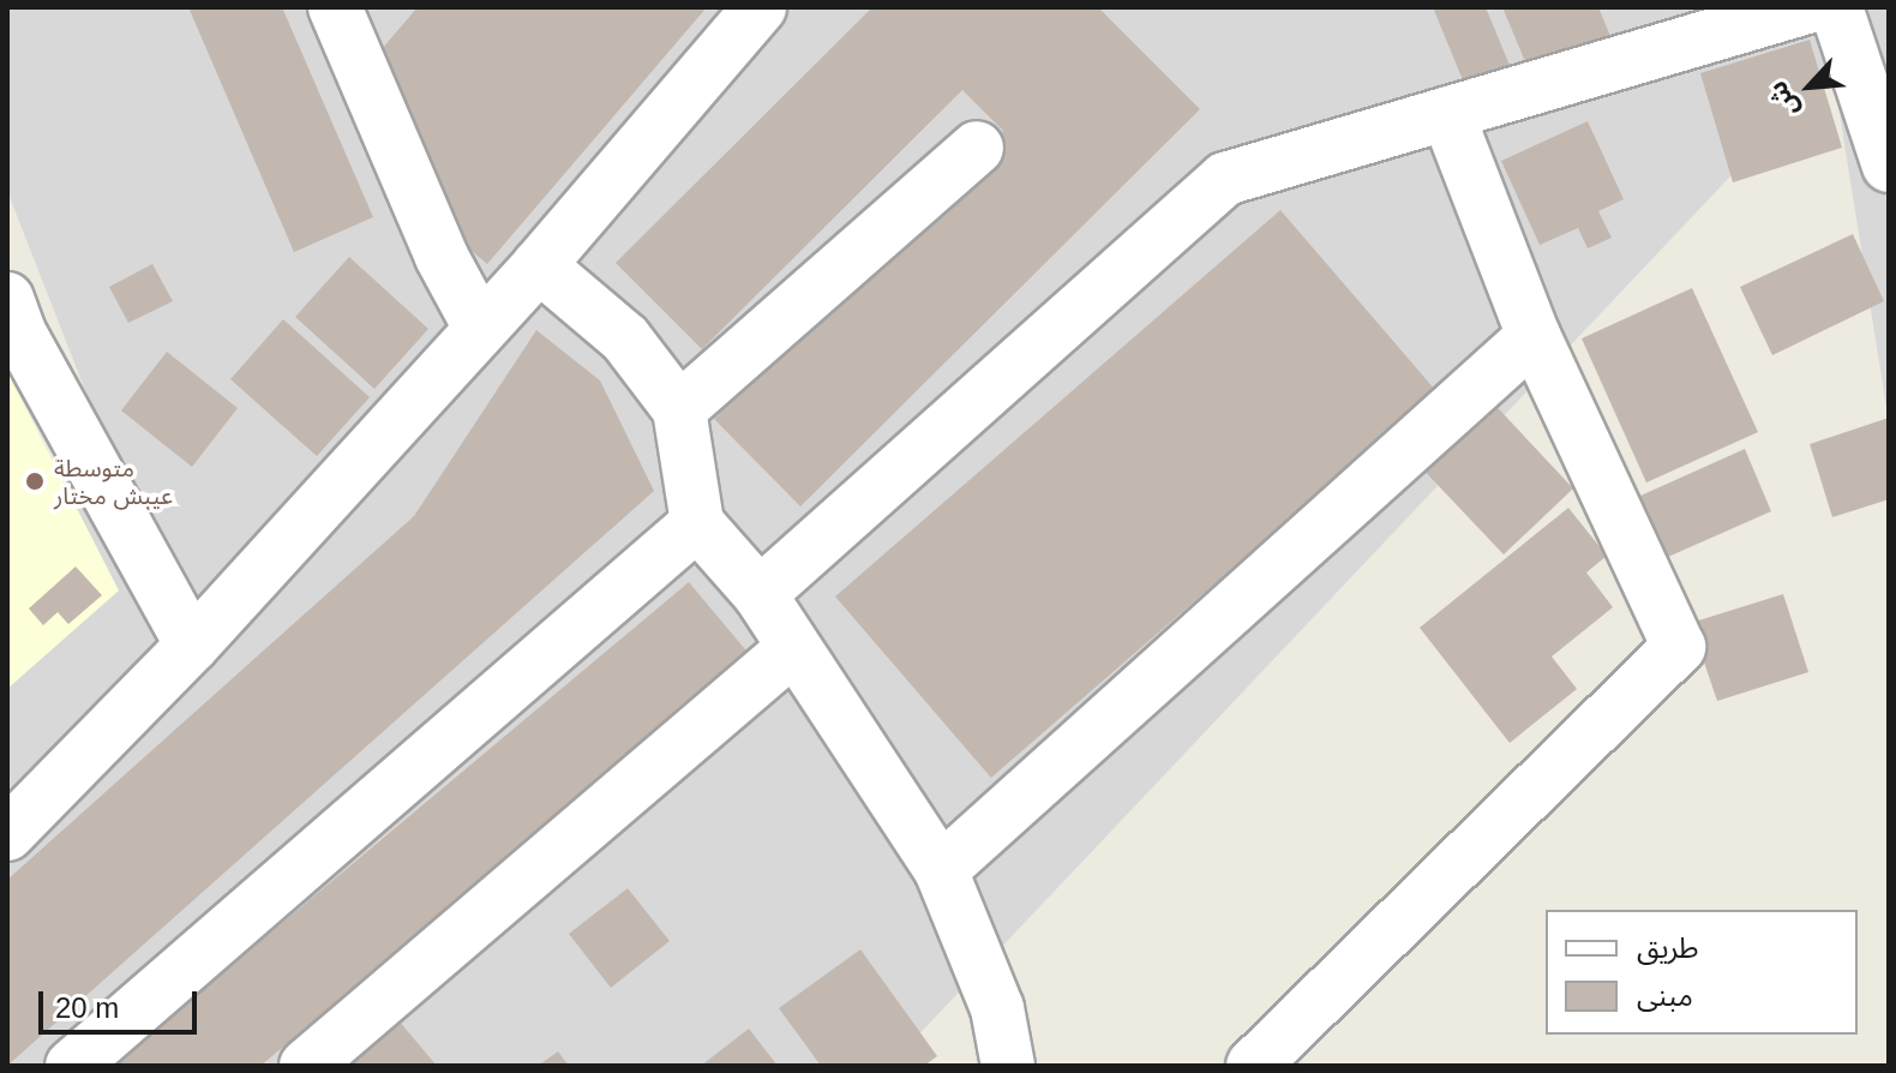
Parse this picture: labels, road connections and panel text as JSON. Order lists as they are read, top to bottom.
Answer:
{
  "places": ["متوسطة عيبش مختار"],
  "legend": ["طريق", "مبنى"],
  "scale_bar": "20 m",
  "north": "bottom left"
}
